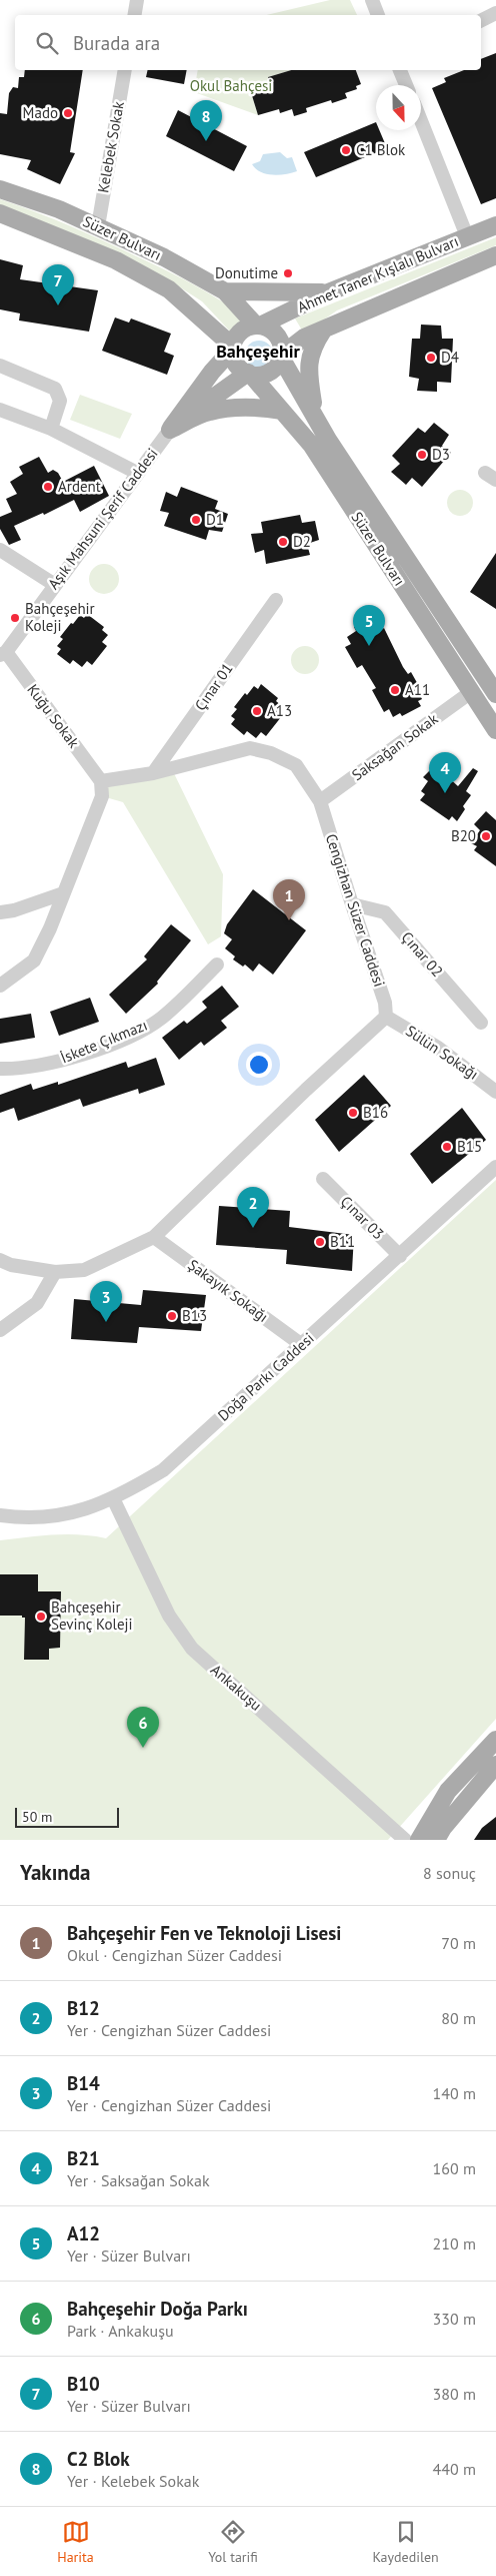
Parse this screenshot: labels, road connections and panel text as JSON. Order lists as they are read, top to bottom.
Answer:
{
  "streets": {
    "main road": ["Süzer Bulvarı", "Ahmet Taner Kışlalı Bulvarı"],
    "street": [
      "Kelebek Sokak",
      "Aşık Mahsuni Şerif Caddesi",
      "Çınar 01",
      "Kuğu Sokak",
      "Saksağan Sokak",
      "Cengizhan Süzer Caddesi",
      "Çınar 02",
      "İskete Çıkmazı",
      "Sülün Sokağı",
      "Çınar 03",
      "Şakayık Sokağı",
      "Doğa Parkı Caddesi",
      "Ankakuşu"
    ]
  },
  "crossings": [
    ["Kelebek Sokak", "Süzer Bulvarı"],
    ["Süzer Bulvarı", "Ahmet Taner Kışlalı Bulvarı"],
    ["Süzer Bulvarı", "Saksağan Sokak"],
    ["Aşık Mahsuni Şerif Caddesi", "Kuğu Sokak"],
    ["Çınar 01", "Cengizhan Süzer Caddesi"],
    ["Kuğu Sokak", "Cengizhan Süzer Caddesi"],
    ["Saksağan Sokak", "Cengizhan Süzer Caddesi"],
    ["Cengizhan Süzer Caddesi", "Çınar 02"],
    ["Cengizhan Süzer Caddesi", "Sülün Sokağı"],
    ["Çınar 03", "Doğa Parkı Caddesi"],
    ["Şakayık Sokağı", "Doğa Parkı Caddesi"],
    ["Doğa Parkı Caddesi", "Ankakuşu"]
  ],
  "districts": ["Bahçeşehir"],
  "parks": ["Okul Bahçesi"],
  "places": [
    "Mado",
    "C1 Blok",
    "Donutime",
    "D4",
    "D3",
    "Ardent",
    "D1",
    "D2",
    "Bahçeşehir Koleji",
    "A11",
    "A13",
    "B20",
    "B16",
    "B15",
    "B11",
    "B13",
    "Bahçeşehir Sevinç Koleji"
  ],
  "scale_bar": "50 m",
  "north": "bottom",
  "page": {
    "search": "Burada ara",
    "pins": [
      "8",
      "7",
      "5",
      "4",
      "1",
      "2",
      "3",
      "6"
    ],
    "scale": "50 m",
    "heading": ["Yakında", "8 sonuç"],
    "list": [
      {
        "mark": "1",
        "name": "Bahçeşehir Fen ve Teknoloji Lisesi",
        "note": "Okul · Cengizhan Süzer Caddesi",
        "value": "70 m"
      },
      {
        "mark": "2",
        "name": "B12",
        "note": "Yer · Cengizhan Süzer Caddesi",
        "value": "80 m"
      },
      {
        "mark": "3",
        "name": "B14",
        "note": "Yer · Cengizhan Süzer Caddesi",
        "value": "140 m"
      },
      {
        "mark": "4",
        "name": "B21",
        "note": "Yer · Saksağan Sokak",
        "value": "160 m"
      },
      {
        "mark": "5",
        "name": "A12",
        "note": "Yer · Süzer Bulvarı",
        "value": "210 m"
      },
      {
        "mark": "6",
        "name": "Bahçeşehir Doğa Parkı",
        "note": "Park · Ankakuşu",
        "value": "330 m"
      },
      {
        "mark": "7",
        "name": "B10",
        "note": "Yer · Süzer Bulvarı",
        "value": "380 m"
      },
      {
        "mark": "8",
        "name": "C2 Blok",
        "note": "Yer · Kelebek Sokak",
        "value": "440 m"
      }
    ],
    "nav": ["Harita", "Yol tarifi", "Kaydedilen"]
  }
}
